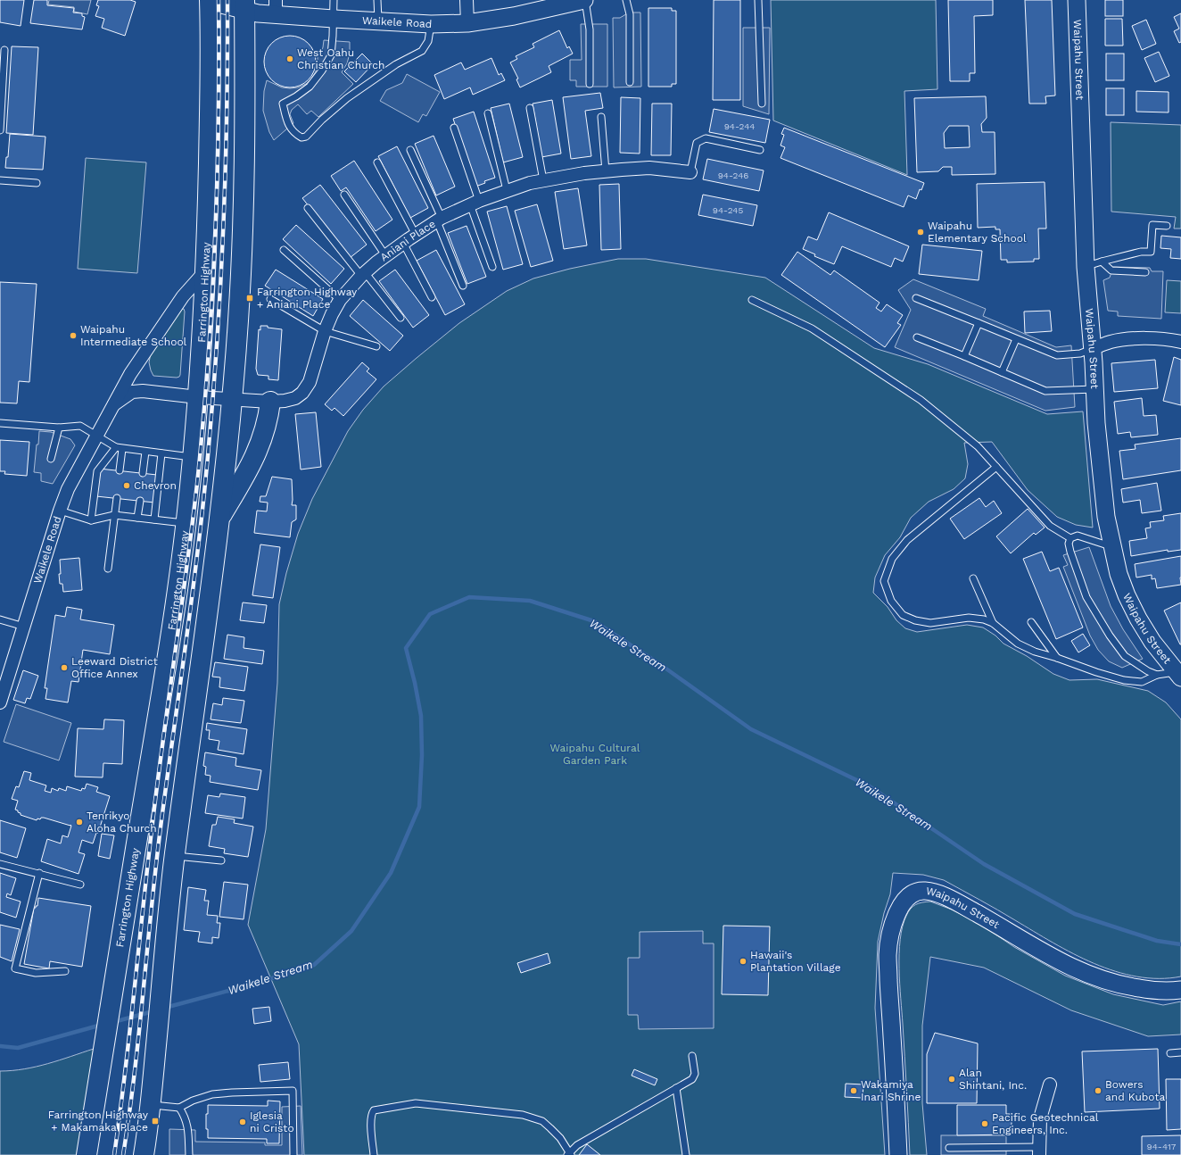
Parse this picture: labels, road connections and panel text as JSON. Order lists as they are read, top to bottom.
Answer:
{
  "streets": {
    "main road": ["Farrington Highway"],
    "street": ["Waikele Road", "Waipahu Street", "Aniani Place"]
  },
  "crossings": [
    ["Waikele Road", "Aniani Place"],
    ["Waikele Road", "Farrington Highway"],
    ["Aniani Place", "Farrington Highway"]
  ],
  "water": ["Waikele Stream"],
  "parks": ["Waipahu Cultural Garden Park"],
  "places": {
    "other": [
      "West Oahu Christian Church",
      "Waipahu Elementary School",
      "Waipahu Intermediate School",
      "Chevron",
      "Leeward District Office Annex",
      "Tenrikyo Aloha Church",
      "Hawaii's Plantation Village",
      "Alan Shintani, Inc.",
      "Wakamiya Inari Shrine",
      "Bowers and Kubota",
      "Iglesia ni Cristo",
      "Pacific Geotechnical Engineers, Inc."
    ],
    "transit": ["Farrington Highway + Aniani Place", "Farrington Highway + Makamaka Place"]
  },
  "house_numbers": [
    "94-244",
    "94-246",
    "94-245",
    "94-417"
  ]
}
